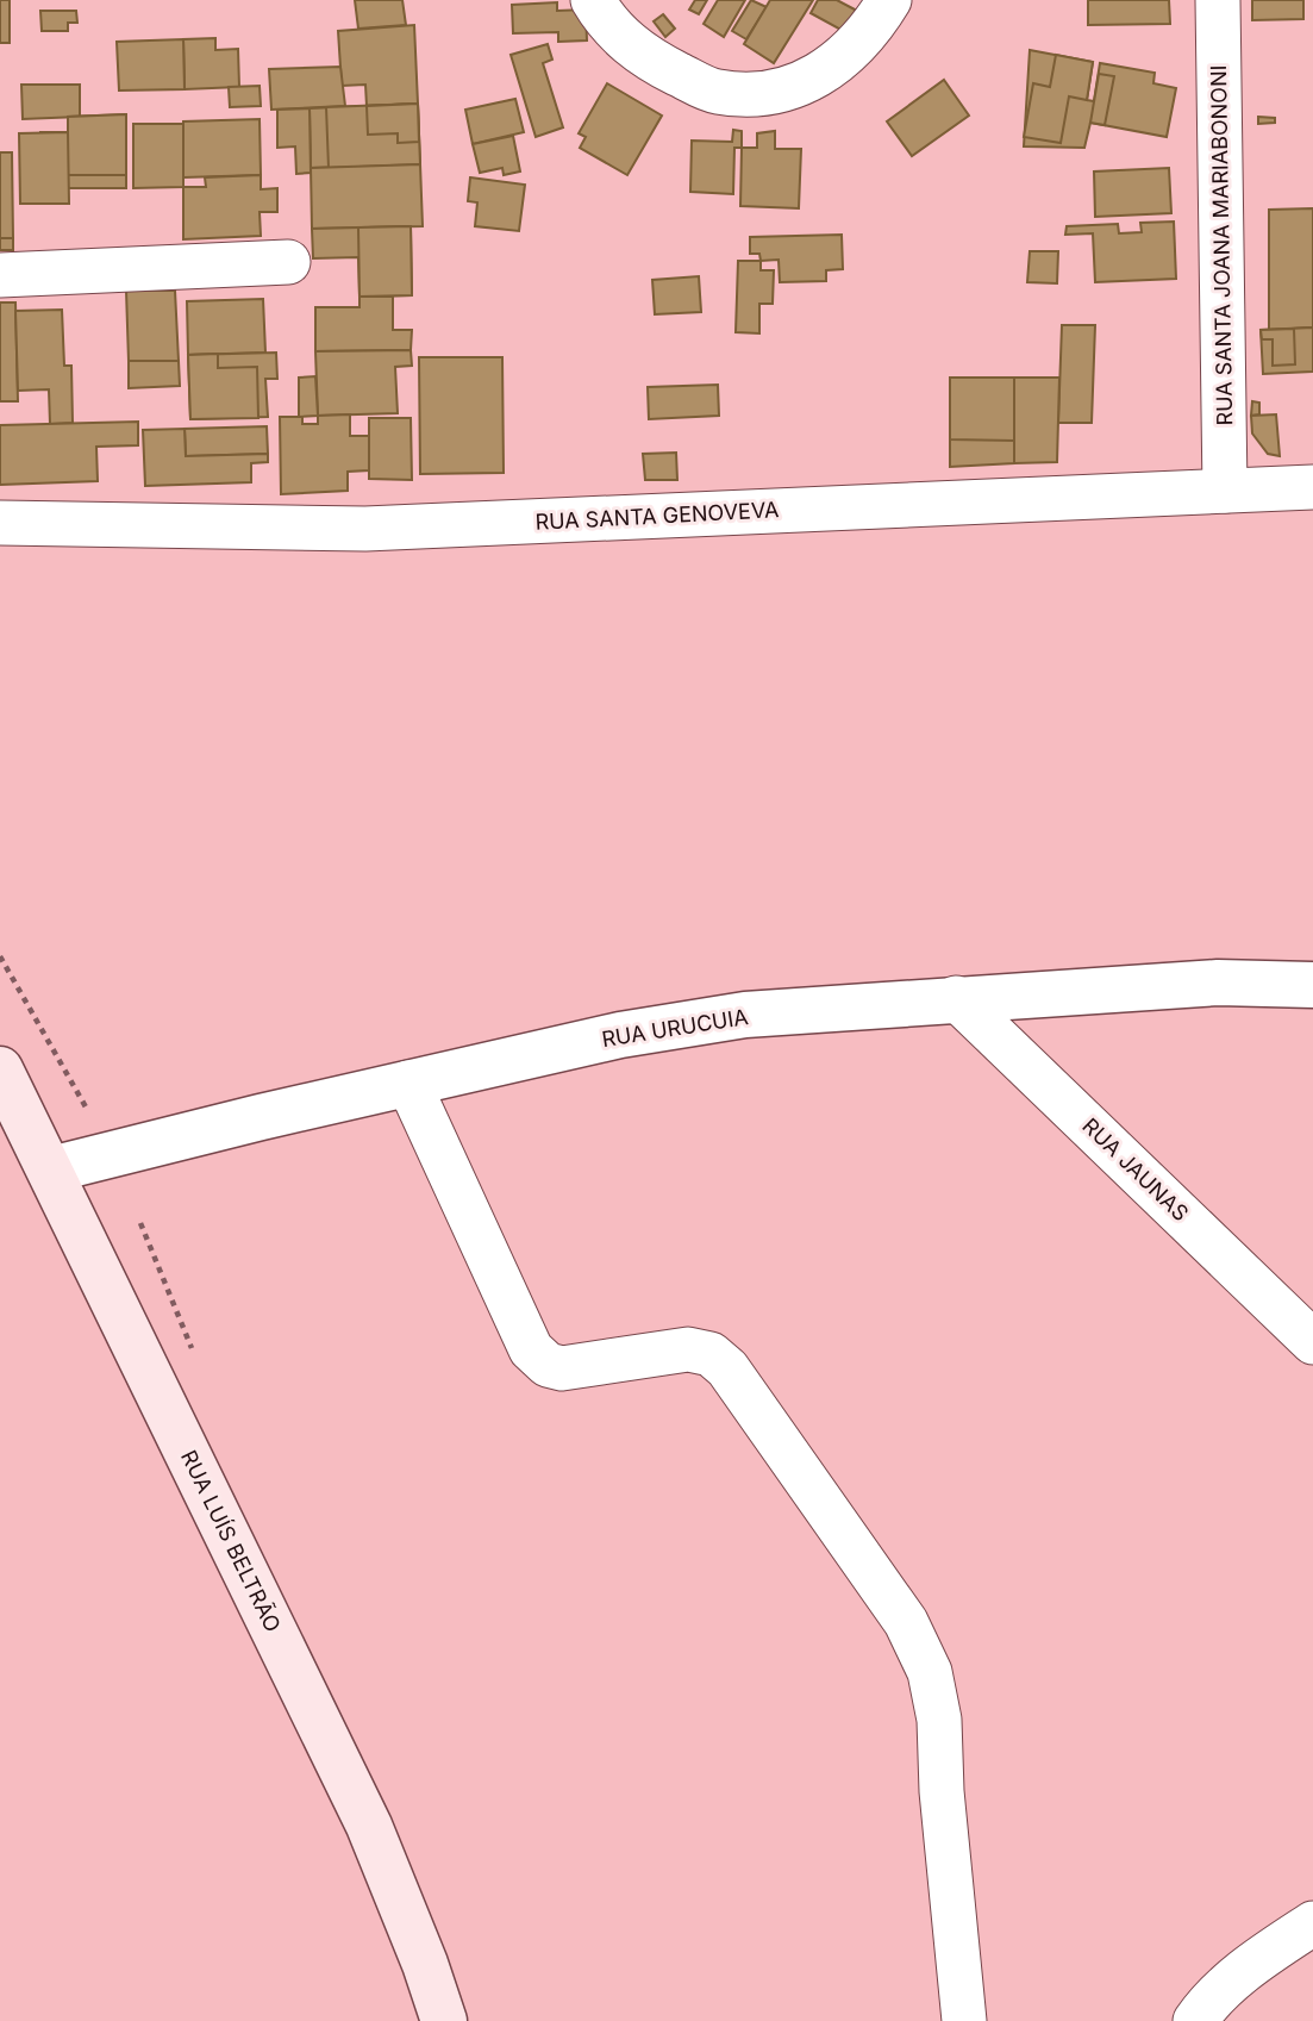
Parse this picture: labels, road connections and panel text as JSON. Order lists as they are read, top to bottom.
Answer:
{
  "streets": {
    "main road": ["RUA LUÍS BELTRÃO"],
    "street": [
      "RUA SANTA JOANA MARIABONONI",
      "RUA SANTA GENOVEVA",
      "RUA URUCUIA",
      "RUA JAUNAS"
    ]
  },
  "crossings": [
    ["RUA SANTA JOANA MARIABONONI", "RUA SANTA GENOVEVA"],
    ["RUA URUCUIA", "RUA JAUNAS"],
    ["RUA URUCUIA", "RUA LUÍS BELTRÃO"]
  ]
}
